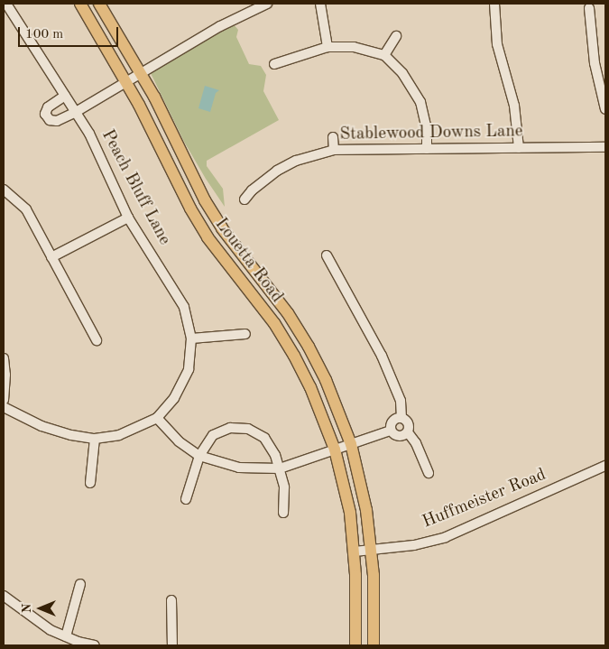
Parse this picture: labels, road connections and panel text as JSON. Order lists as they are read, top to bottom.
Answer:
{
  "streets": {
    "main road": ["Louetta Road"],
    "street": ["Stablewood Downs Lane", "Peach Bluff Lane", "Huffmeister Road"]
  },
  "crossings": [
    ["Louetta Road", "Huffmeister Road"]
  ],
  "scale_bar": "100 m",
  "north": "left"
}
